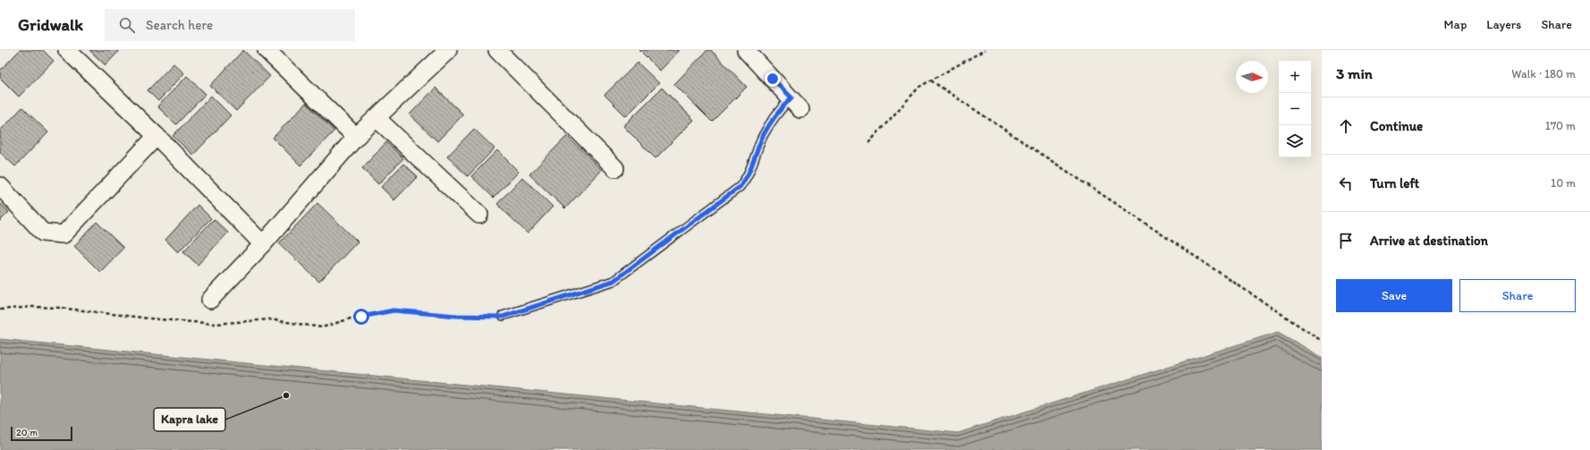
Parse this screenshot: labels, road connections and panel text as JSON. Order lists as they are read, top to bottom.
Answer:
{
  "places": ["Kapra lake"],
  "scale_bar": "20 m",
  "north": "right",
  "page": {
    "header": "Gridwalk",
    "search": "Search here",
    "nav": ["Map", "Layers", "Share"],
    "heading": ["3 min", "Walk · 180 m"],
    "map_buttons": ["+", "−"],
    "list": [
      ["Continue", "170 m"],
      ["Turn left", "10 m"],
      "Arrive at destination"
    ],
    "buttons": ["Save", "Share"],
    "scale": "20 m"
  }
}
